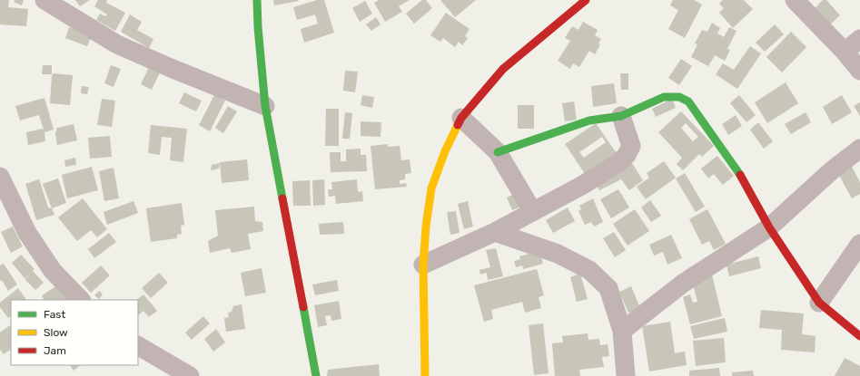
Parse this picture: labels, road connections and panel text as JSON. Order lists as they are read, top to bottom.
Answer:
{
  "legend": ["Fast", "Slow", "Jam"]
}
